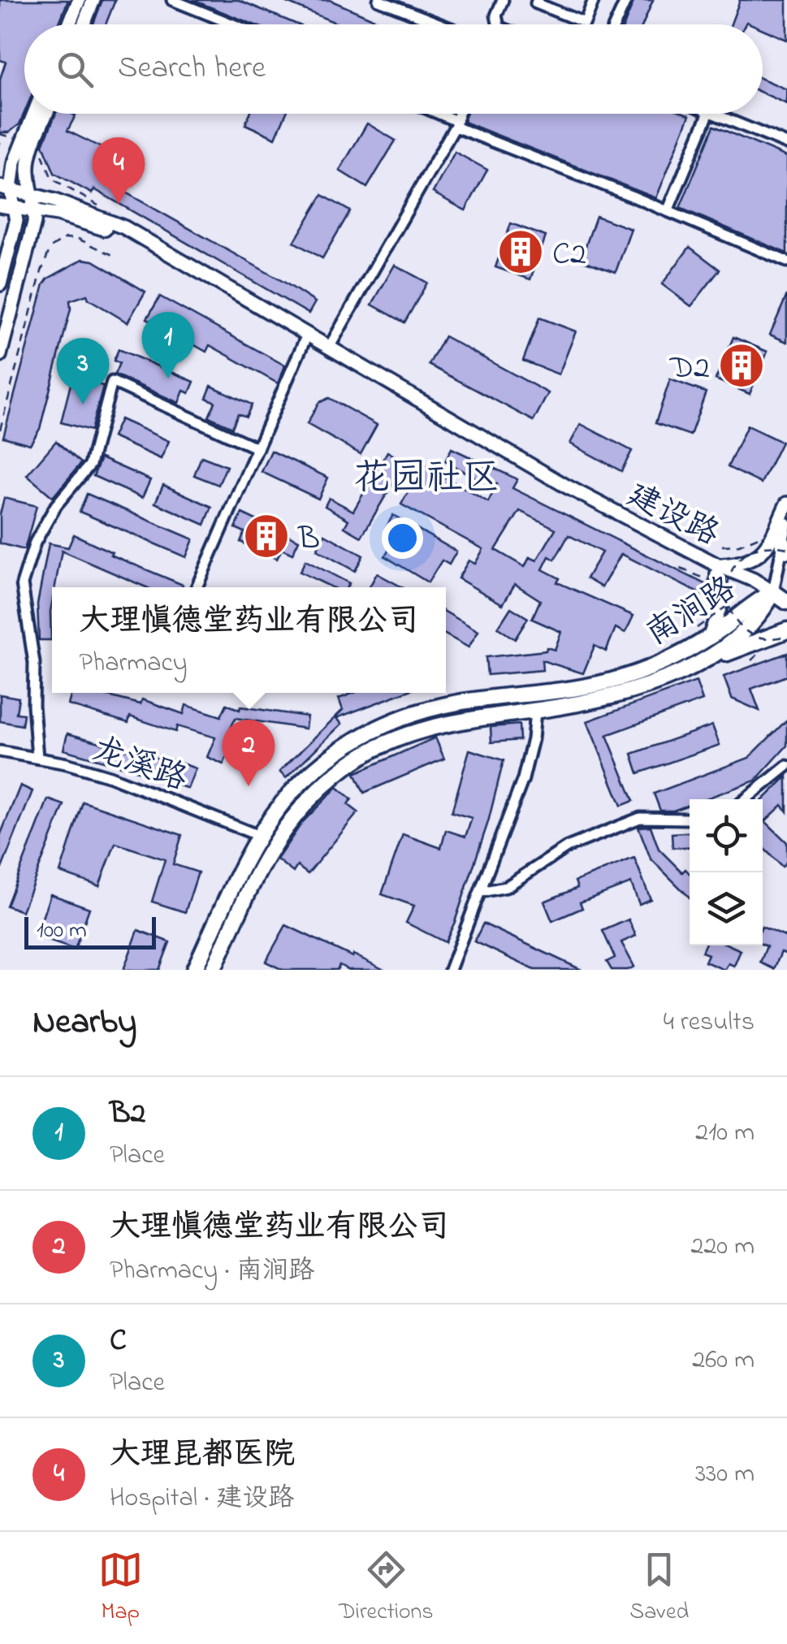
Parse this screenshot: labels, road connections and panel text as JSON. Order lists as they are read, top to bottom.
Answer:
{
  "streets": {
    "highway": ["南涧路"],
    "main road": ["建设路"],
    "street": ["龙溪路"]
  },
  "crossings": [
    ["建设路", "南涧路"],
    ["南涧路", "龙溪路"]
  ],
  "districts": ["花园社区"],
  "places": {
    "building": ["C2", "D2", "B"]
  },
  "scale_bar": "100 m",
  "page": {
    "search": "Search here",
    "pins": [
      "4",
      "1",
      "3",
      "2"
    ],
    "popup": ["大理慎德堂药业有限公司", "Pharmacy"],
    "scale": "100 m",
    "heading": ["Nearby", "4 results"],
    "list": [
      {
        "mark": "1",
        "name": "B2",
        "note": "Place",
        "value": "210 m"
      },
      {
        "mark": "2",
        "name": "大理慎德堂药业有限公司",
        "note": "Pharmacy · 南涧路",
        "value": "220 m"
      },
      {
        "mark": "3",
        "name": "C",
        "note": "Place",
        "value": "260 m"
      },
      {
        "mark": "4",
        "name": "大理昆都医院",
        "note": "Hospital · 建设路",
        "value": "330 m"
      }
    ],
    "nav": ["Map", "Directions", "Saved"]
  }
}
